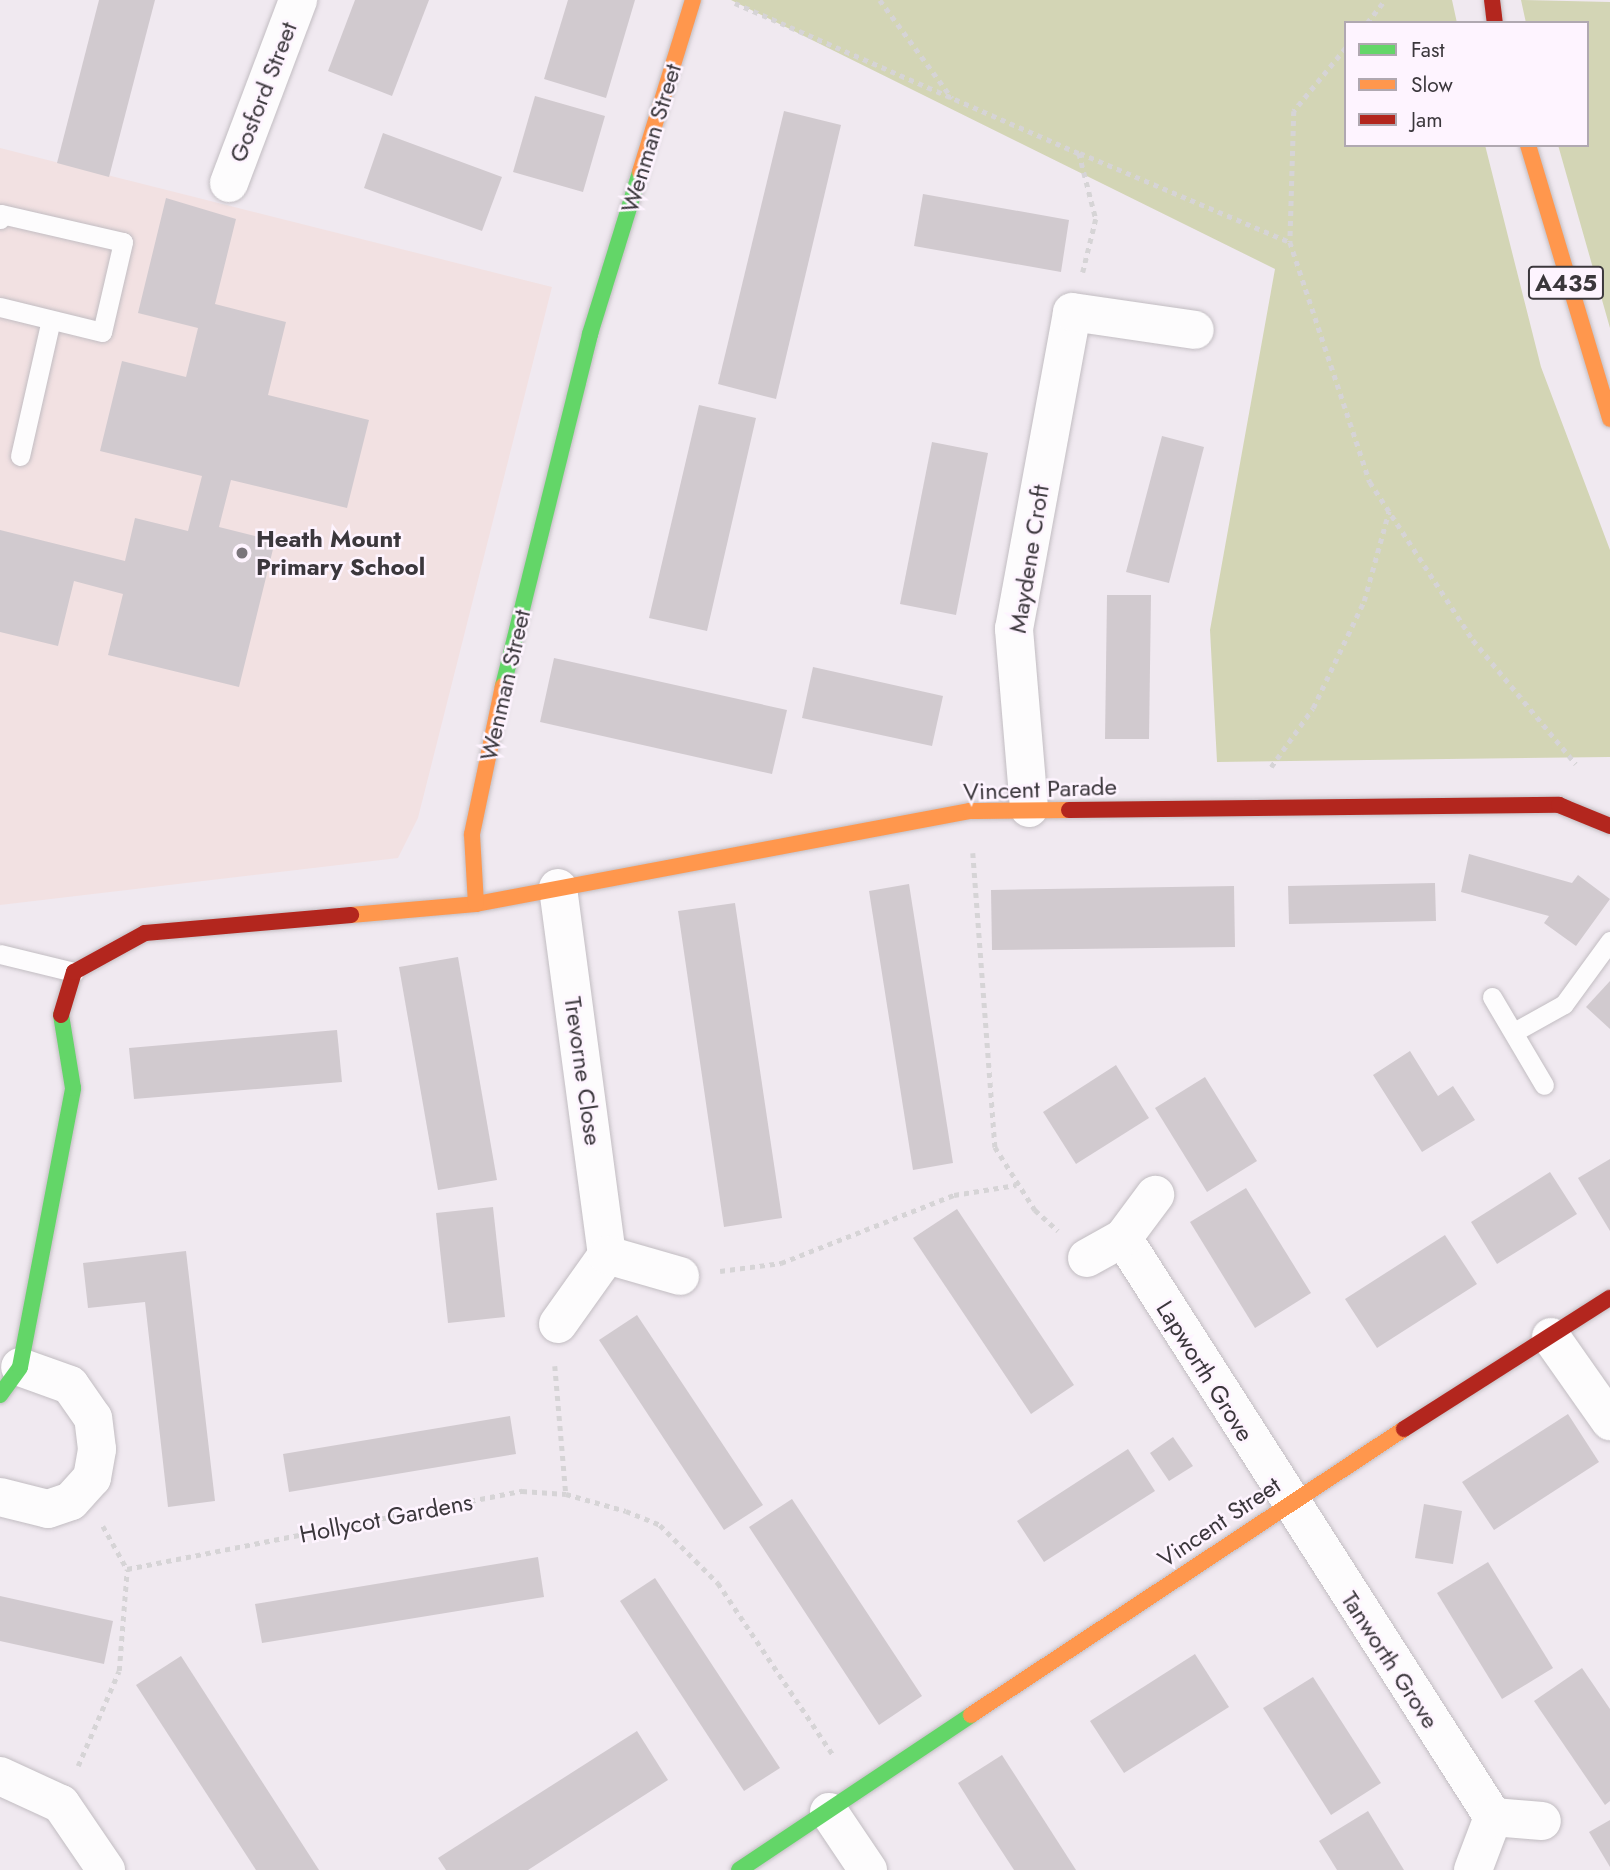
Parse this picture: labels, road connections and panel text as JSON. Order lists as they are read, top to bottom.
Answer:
{
  "streets": {
    "main road": [
      "Wenman Street",
      "A435",
      "Vincent Parade",
      "Vincent Street"
    ],
    "street": [
      "Gosford Street",
      "Maydene Croft",
      "Trevorne Close",
      "Lapworth Grove",
      "Tanworth Grove"
    ],
    "path": ["Hollycot Gardens"]
  },
  "crossings": [
    ["Wenman Street", "Vincent Parade"],
    ["Maydene Croft", "Vincent Parade"],
    ["Vincent Parade", "Trevorne Close"],
    ["Lapworth Grove", "Vincent Street"],
    ["Lapworth Grove", "Tanworth Grove"],
    ["Vincent Street", "Tanworth Grove"]
  ],
  "places": ["Heath Mount Primary School"],
  "legend": ["Fast", "Slow", "Jam"]
}
